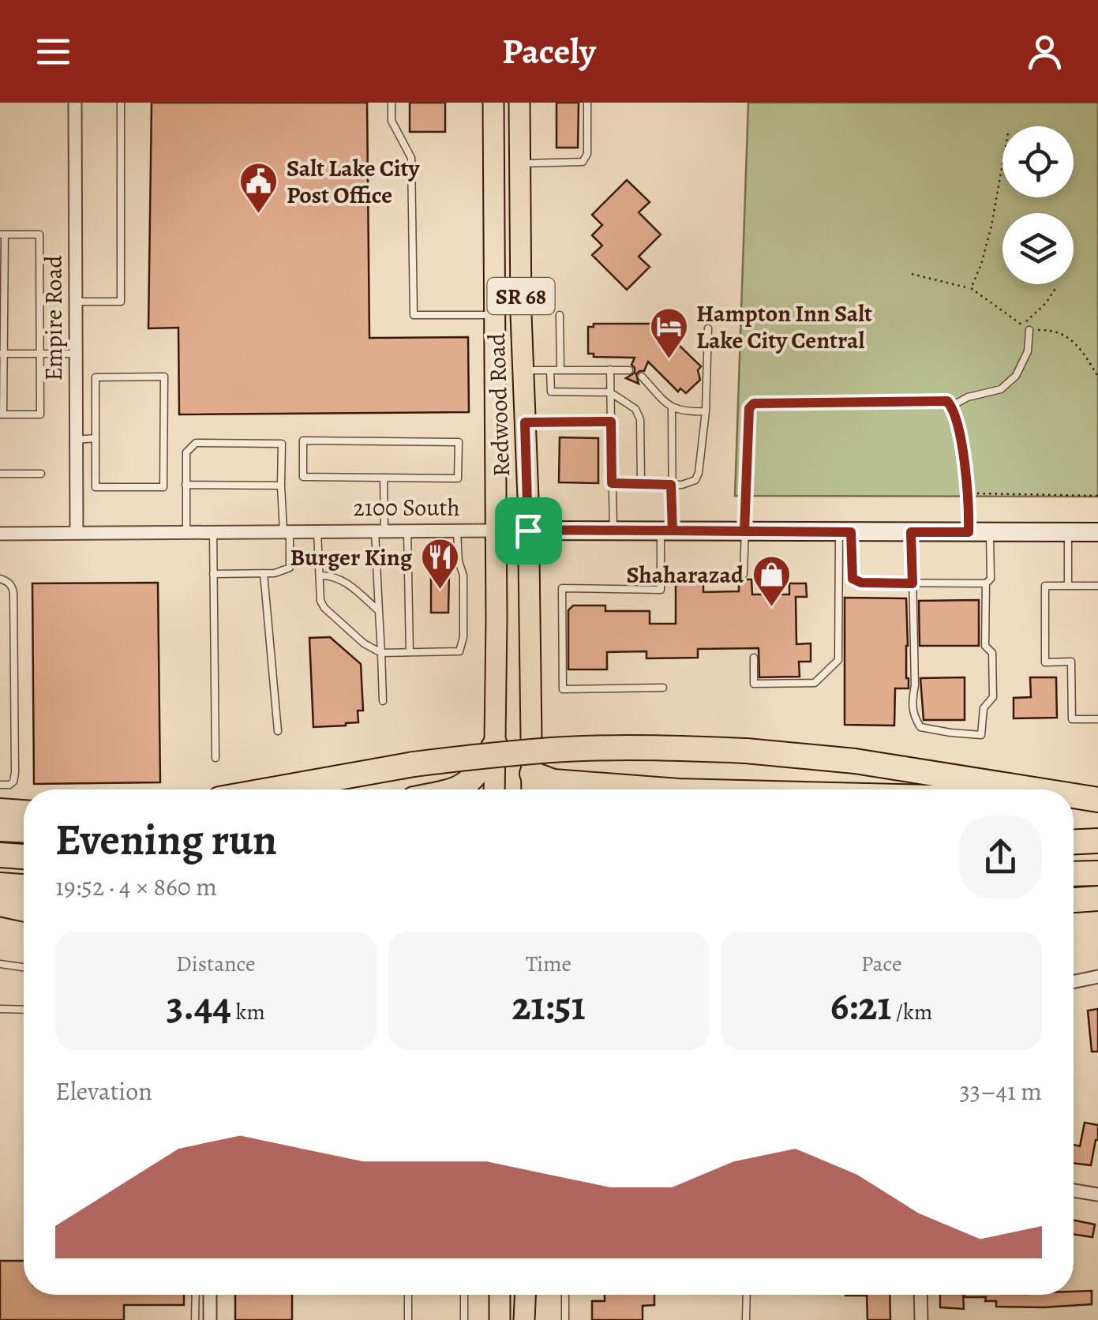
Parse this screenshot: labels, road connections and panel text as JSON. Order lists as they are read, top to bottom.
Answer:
{
  "streets": {
    "main road": ["SR 68", "Redwood Road"],
    "street": ["Empire Road", "2100 South"]
  },
  "crossings": [
    ["Empire Road", "2100 South"],
    ["Redwood Road", "2100 South"]
  ],
  "places": {
    "public building": ["Salt Lake City Post Office"],
    "hotel": ["Hampton Inn Salt Lake City Central"],
    "restaurant": ["Burger King"],
    "shop": ["Shaharazad"]
  },
  "page": {
    "header": "Pacely",
    "heading": ["Evening run", "19:52 · 4 × 860 m"],
    "stats": [
      ["Distance", "3.44 km"],
      ["Time", "21:51"],
      ["Pace", "6:21 /km"]
    ],
    "chart": ["Elevation", "33–41 m"]
  }
}
